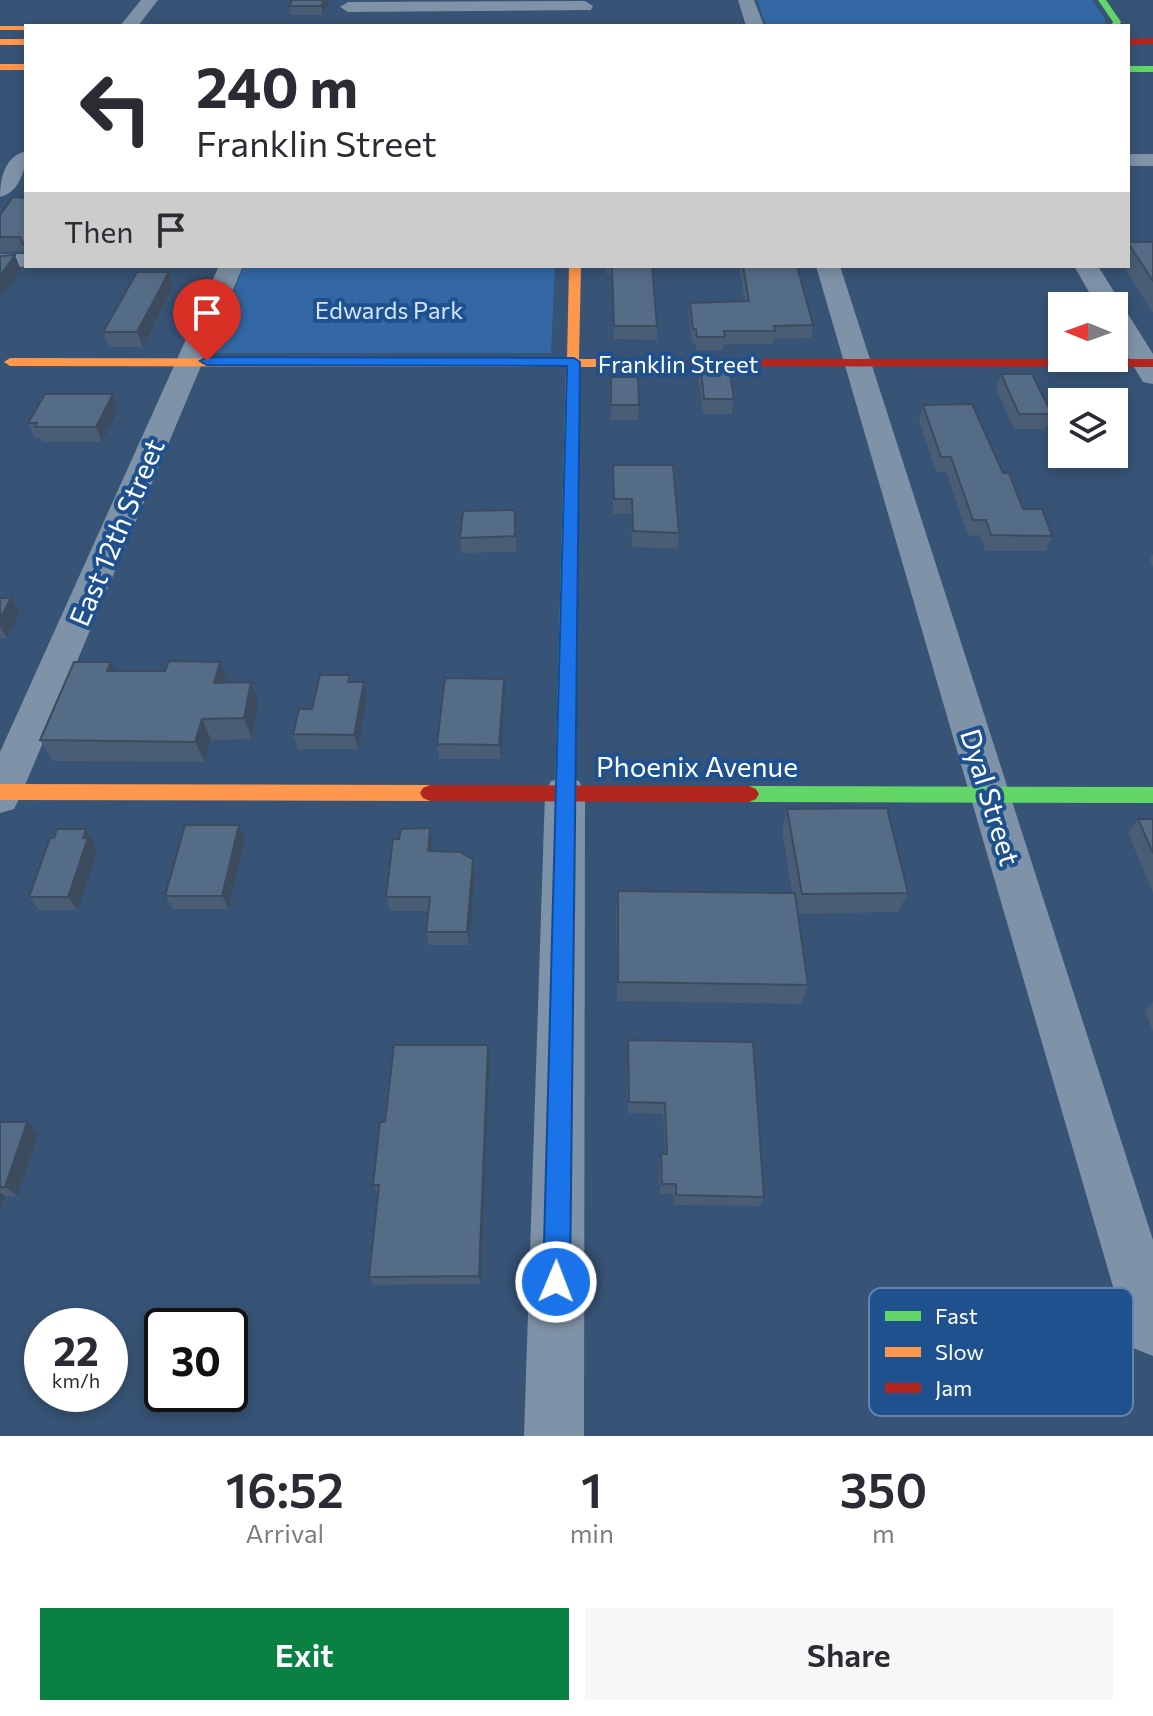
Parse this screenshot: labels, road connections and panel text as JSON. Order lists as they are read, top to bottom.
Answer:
{
  "streets": {
    "main road": ["Franklin Street", "Phoenix Avenue"],
    "street": ["East 12th Street", "Dyal Street"]
  },
  "crossings": [
    ["Franklin Street", "East 12th Street"],
    ["Franklin Street", "Dyal Street"],
    ["East 12th Street", "Phoenix Avenue"],
    ["Phoenix Avenue", "Dyal Street"]
  ],
  "parks": ["Edwards Park"],
  "legend": ["Fast", "Slow", "Jam"],
  "north": "left",
  "page": {
    "turn": ["240 m", "Franklin Street"],
    "then": "Then",
    "speed": "22 km/h",
    "limit": "30",
    "eta": [
      "16:52",
      "Arrival",
      "1",
      "min",
      "350",
      "m"
    ],
    "buttons": ["Exit", "Share"]
  }
}
